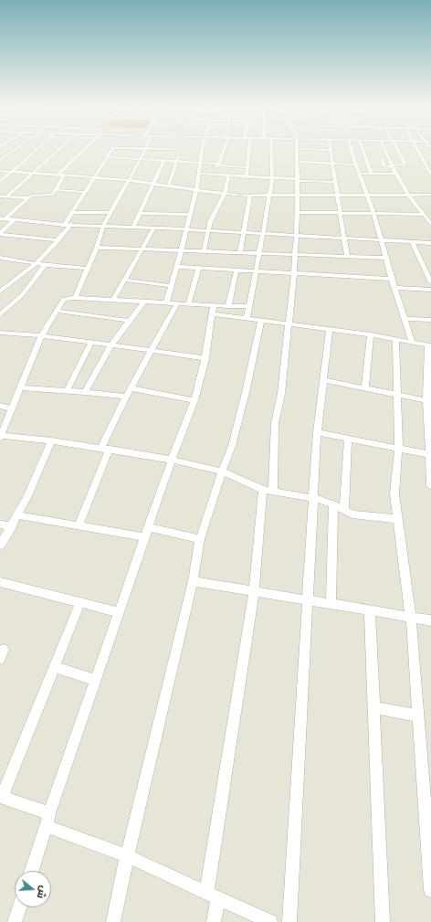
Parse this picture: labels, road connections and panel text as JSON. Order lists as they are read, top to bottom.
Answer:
{
  "north": "right"
}
